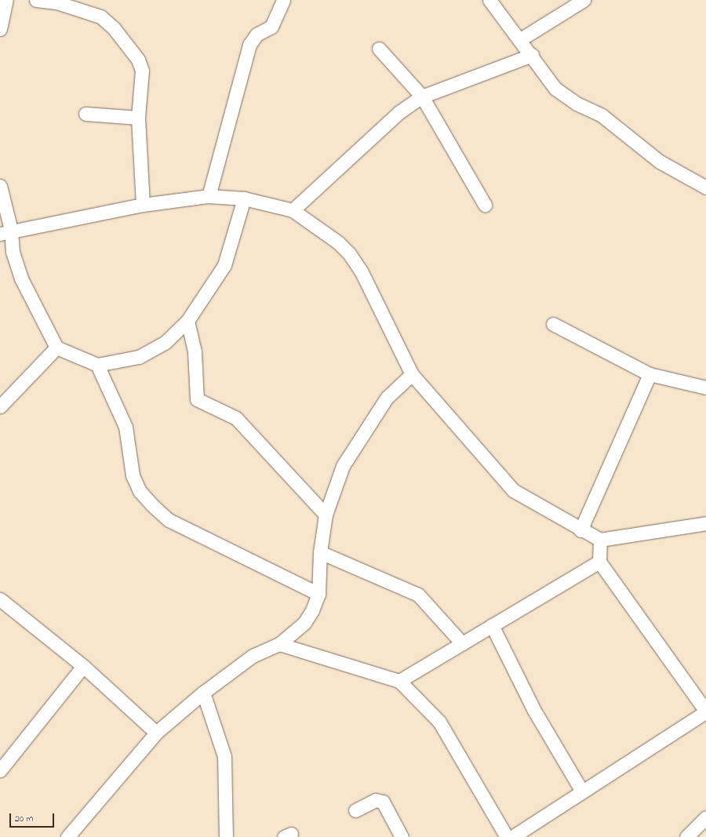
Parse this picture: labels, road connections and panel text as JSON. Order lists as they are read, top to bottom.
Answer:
{
  "scale_bar": "20 m"
}
